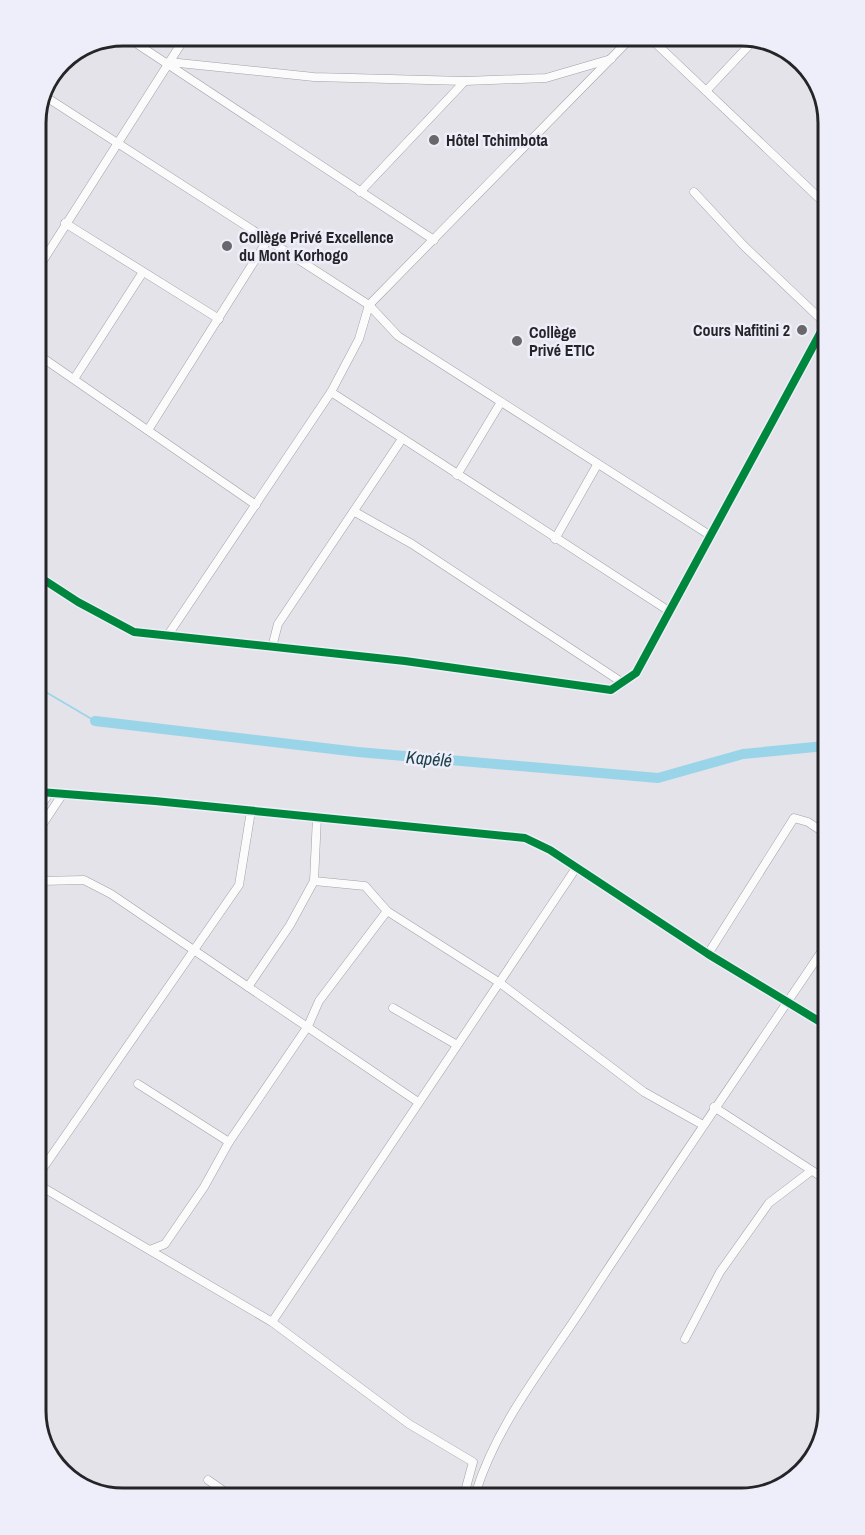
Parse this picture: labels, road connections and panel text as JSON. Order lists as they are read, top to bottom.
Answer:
{
  "water": ["Kapélé"],
  "places": [
    "Hôtel Tchimbota",
    "Collège Privé Excellence du Mont Korhogo",
    "Cours Nafitini 2",
    "Collège Privé ETIC"
  ]
}
